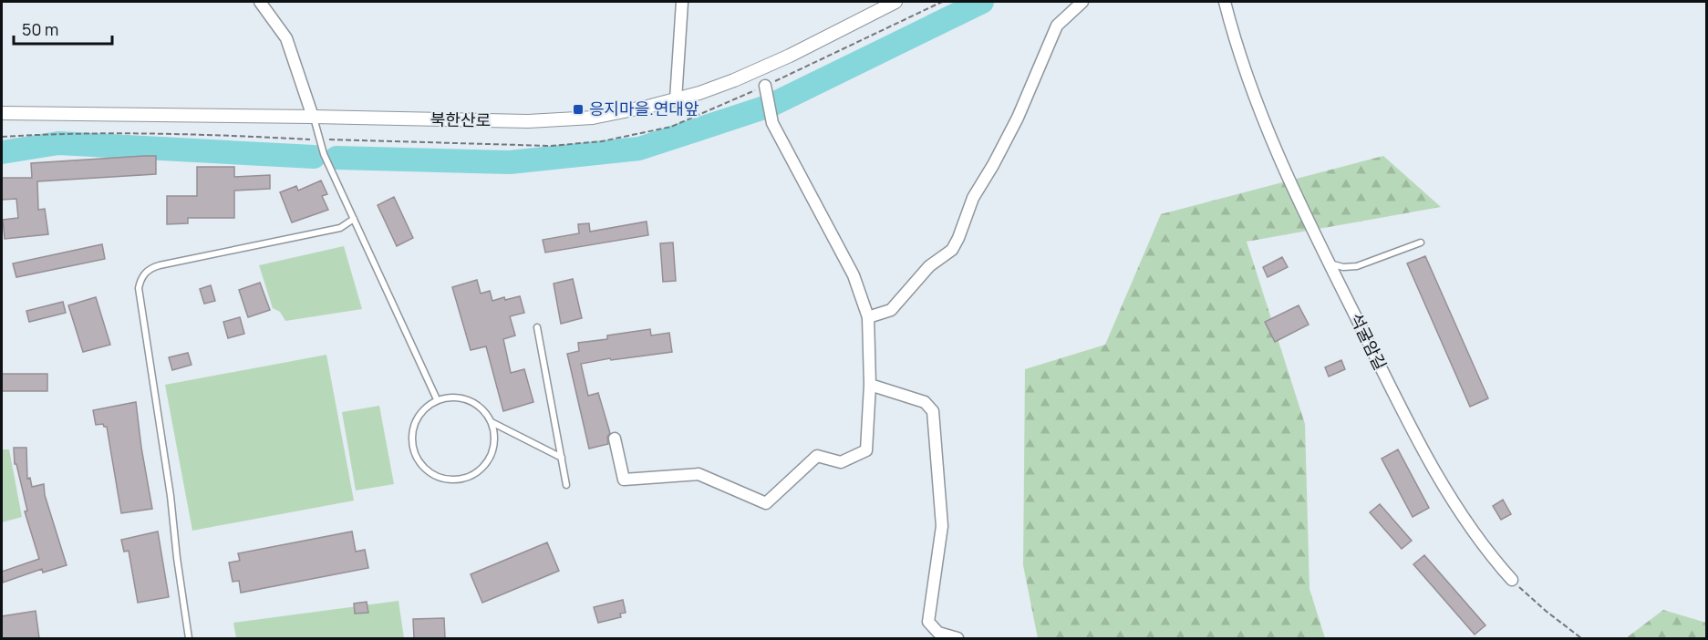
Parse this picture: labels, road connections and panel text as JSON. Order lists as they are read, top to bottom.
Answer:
{
  "streets": {
    "street": ["북한산로", "석굴암길"]
  },
  "places": {
    "transit": ["응지마을.연대앞"]
  },
  "scale_bar": "50 m"
}
